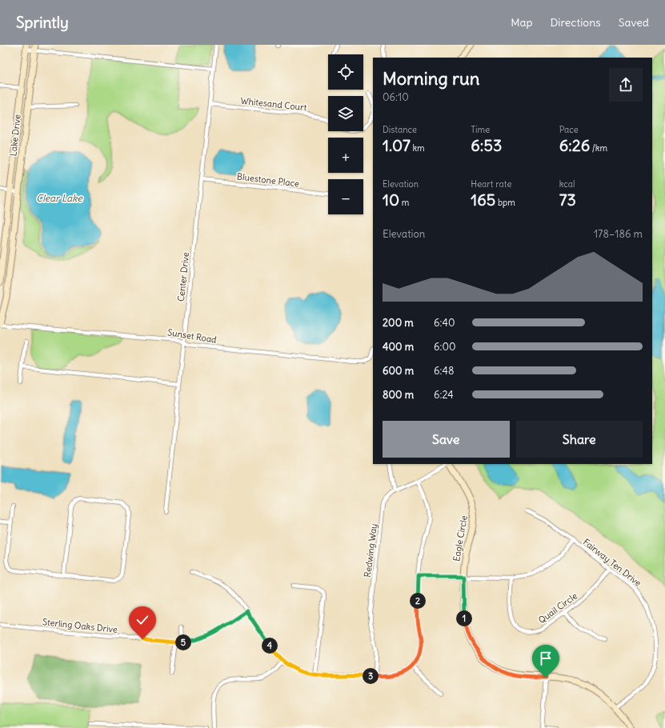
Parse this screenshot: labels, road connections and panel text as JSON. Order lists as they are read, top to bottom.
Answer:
{
  "streets": {
    "main road": ["Lake Drive", "Eagle Circle"],
    "street": [
      "Whitesand Court",
      "Bluestone Place",
      "Center Drive",
      "Sunset Road",
      "Redwing Way",
      "Fairway Ten Drive",
      "Quail Circle",
      "Sterling Oaks Drive"
    ]
  },
  "crossings": [
    ["Whitesand Court", "Center Drive"],
    ["Lake Drive", "Sunset Road"],
    ["Bluestone Place", "Center Drive"],
    ["Center Drive", "Sunset Road"],
    ["Eagle Circle", "Fairway Ten Drive"],
    ["Fairway Ten Drive", "Quail Circle"]
  ],
  "water": ["Clear Lake"],
  "page": {
    "header": "Sprintly",
    "nav": ["Map", "Directions", "Saved"],
    "map_buttons": ["+", "−"],
    "heading": ["Morning run", "06:10"],
    "stats": [
      ["Distance", "1.07 km"],
      ["Time", "6:53"],
      ["Pace", "6:26 /km"],
      ["Elevation", "10 m"],
      ["Heart rate", "165 bpm"],
      ["kcal", "73"]
    ],
    "chart": ["Elevation", "178–186 m"],
    "list": [
      {
        "name": "200 m",
        "note": "6:40"
      },
      {
        "name": "400 m",
        "note": "6:00"
      },
      {
        "name": "600 m",
        "note": "6:48"
      },
      {
        "name": "800 m",
        "note": "6:24"
      }
    ],
    "buttons": ["Save", "Share"],
    "pins": [
      "2",
      "1",
      "5",
      "4",
      "3"
    ]
  }
}
